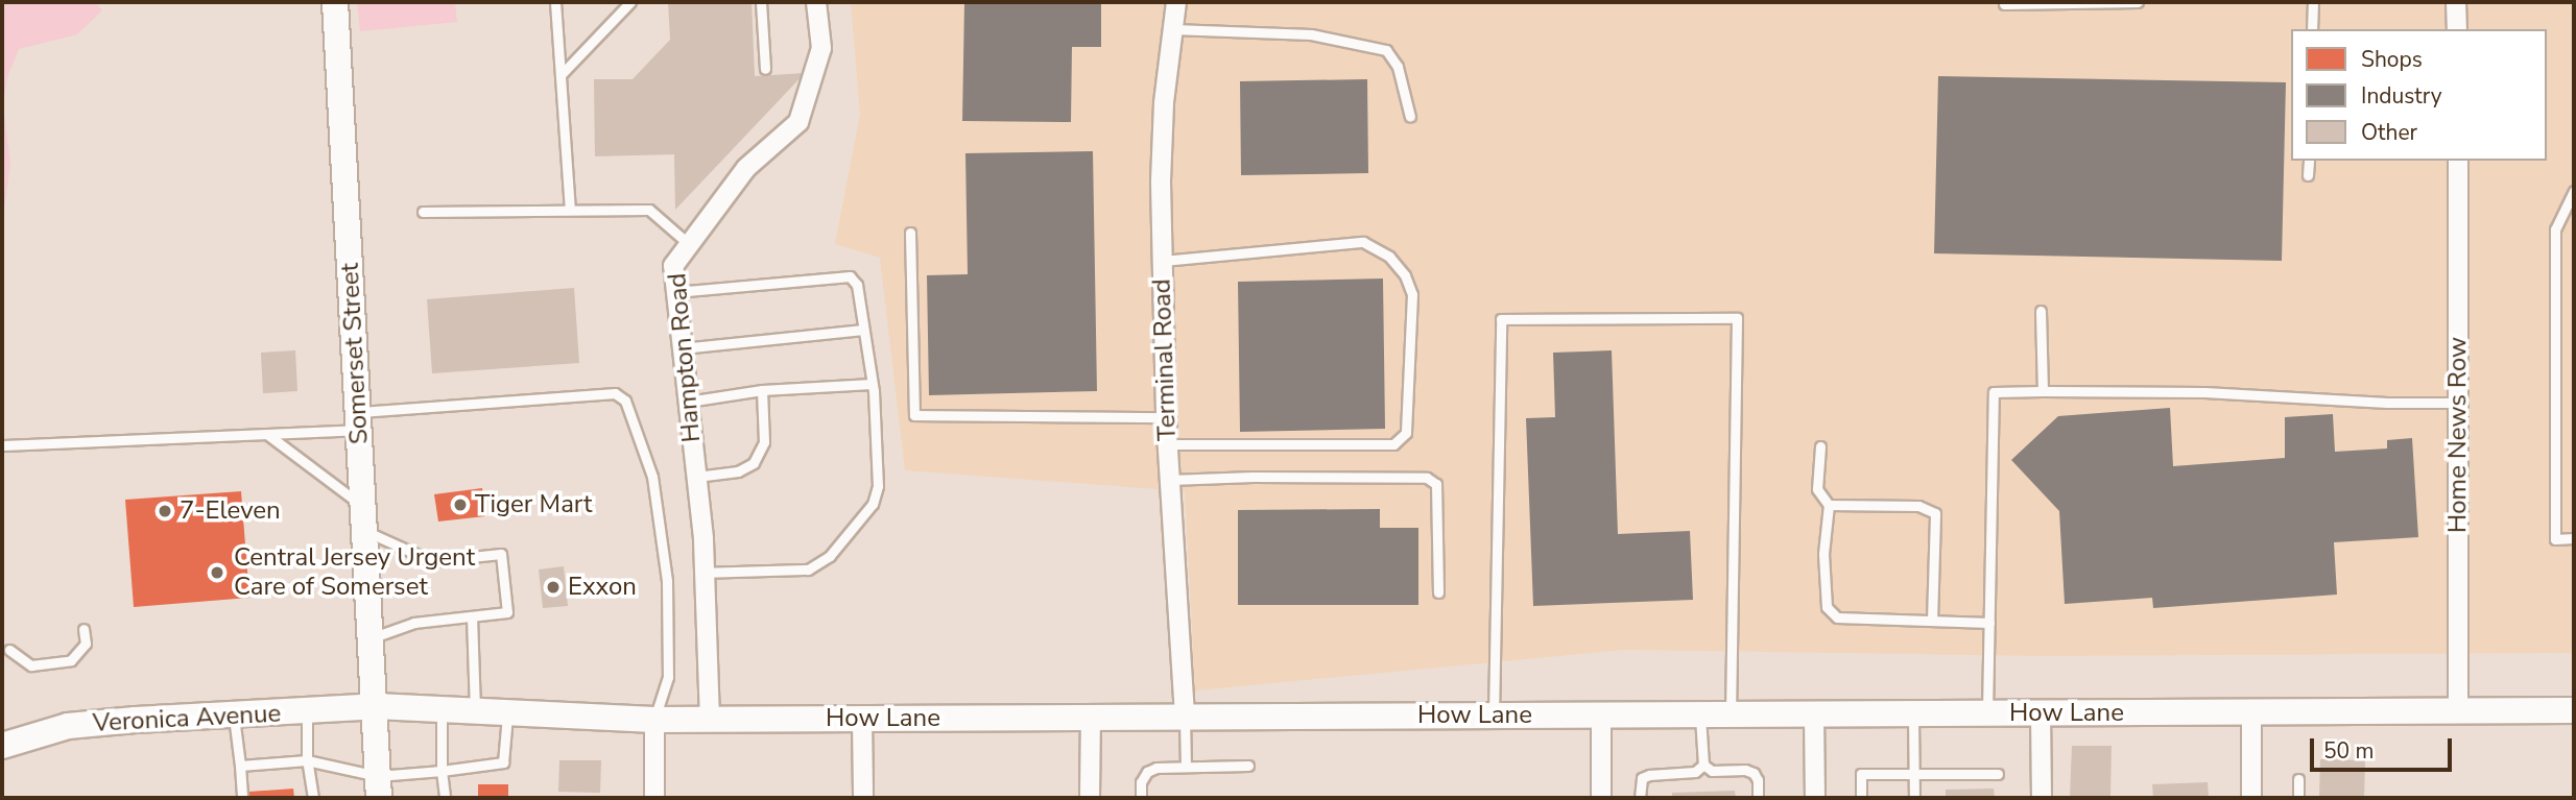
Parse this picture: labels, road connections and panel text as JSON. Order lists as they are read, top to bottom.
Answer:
{
  "streets": {
    "main road": ["Somerset Street", "How Lane", "Veronica Avenue"],
    "street": ["Hampton Road", "Terminal Road", "Home News Row"]
  },
  "crossings": [
    ["Somerset Street", "How Lane"],
    ["Somerset Street", "Veronica Avenue"],
    ["Hampton Road", "How Lane"],
    ["Terminal Road", "How Lane"],
    ["Home News Row", "How Lane"],
    ["How Lane", "Veronica Avenue"]
  ],
  "places": [
    "Tiger Mart",
    "7-Eleven",
    "Central Jersey Urgent Care of Somerset",
    "Exxon"
  ],
  "legend": ["Shops", "Industry", "Other"],
  "scale_bar": "50 m"
}
